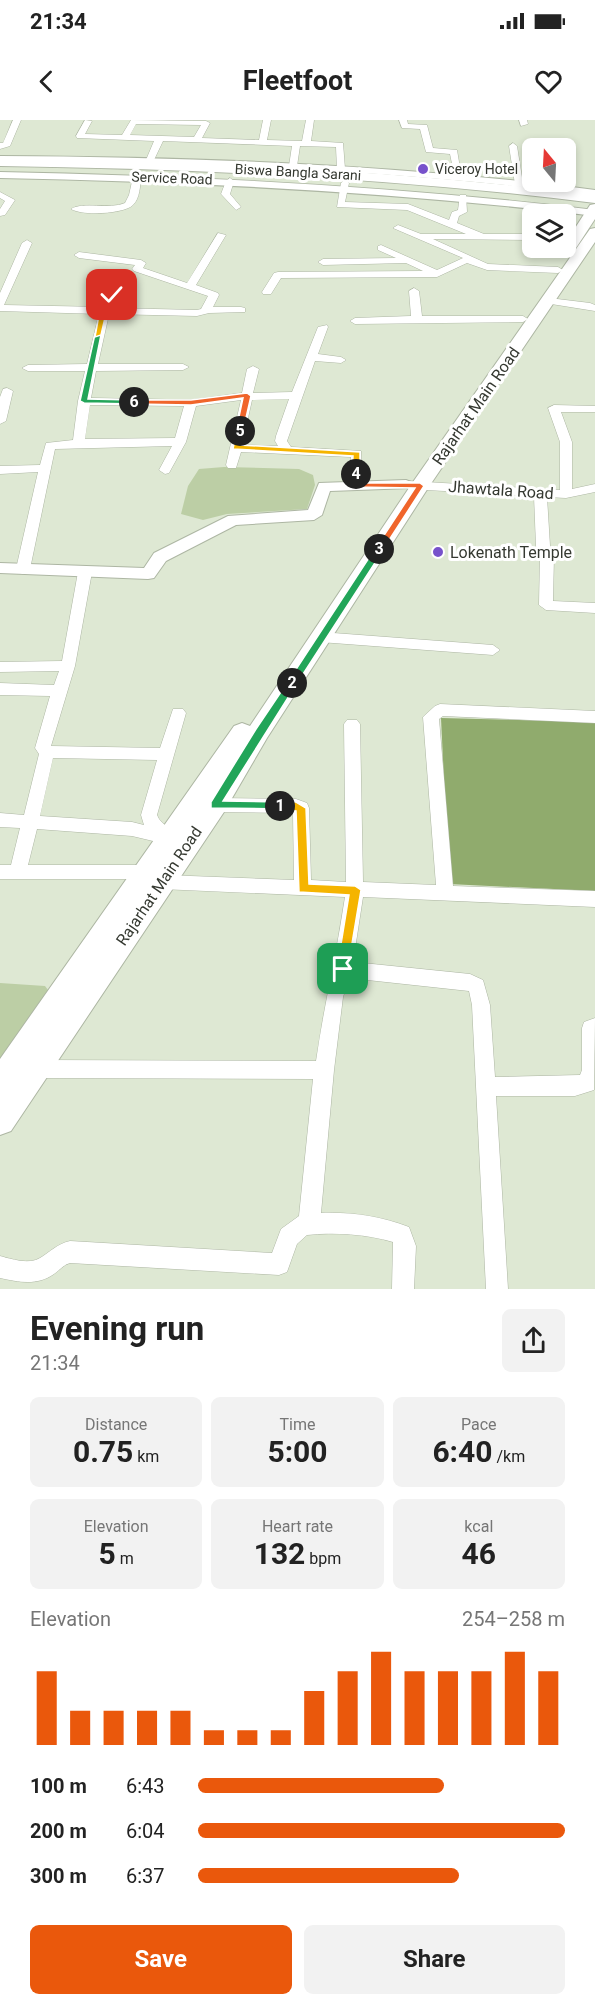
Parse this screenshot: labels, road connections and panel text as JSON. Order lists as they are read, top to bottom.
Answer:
{
  "streets": {
    "main road": ["Biswa Bangla Sarani", "Rajarhat Main Road"],
    "street": ["Service Road", "Jhawtala Road"]
  },
  "crossings": [
    ["Biswa Bangla Sarani", "Service Road"],
    ["Biswa Bangla Sarani", "Rajarhat Main Road"],
    ["Service Road", "Rajarhat Main Road"],
    ["Rajarhat Main Road", "Jhawtala Road"]
  ],
  "places": ["Viceroy Hotel", "Lokenath Temple"],
  "north": "top",
  "page": {
    "status": "21:34",
    "header": "Fleetfoot",
    "pins": [
      "6",
      "5",
      "4",
      "3",
      "2",
      "1"
    ],
    "heading": ["Evening run", "21:34"],
    "stats": [
      ["Distance", "0.75 km"],
      ["Time", "5:00"],
      ["Pace", "6:40 /km"],
      ["Elevation", "5 m"],
      ["Heart rate", "132 bpm"],
      ["kcal", "46"]
    ],
    "chart": ["Elevation", "254–258 m"],
    "list": [
      {
        "name": "100 m",
        "note": "6:43"
      },
      {
        "name": "200 m",
        "note": "6:04"
      },
      {
        "name": "300 m",
        "note": "6:37"
      }
    ],
    "buttons": ["Save", "Share"]
  }
}
